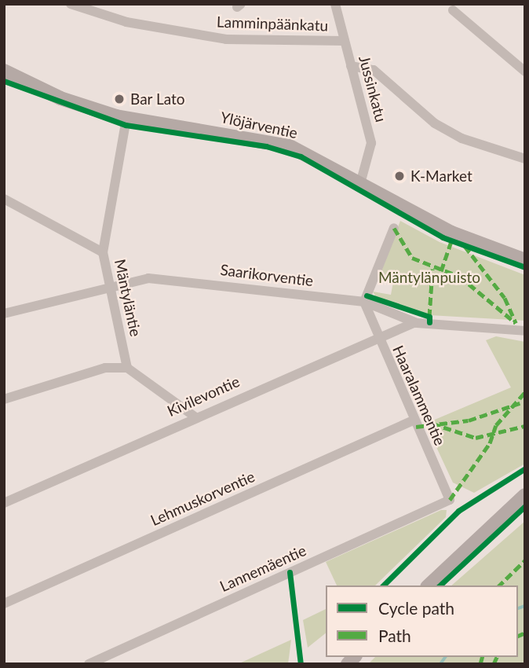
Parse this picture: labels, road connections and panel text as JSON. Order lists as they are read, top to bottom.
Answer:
{
  "streets": {
    "main road": ["Ylöjärventie"],
    "street": [
      "Lamminpäänkatu",
      "Jussinkatu",
      "Saarikorventie",
      "Mäntyläntie",
      "Haaralammentie",
      "Kivilevontie",
      "Lehmuskorventie",
      "Lannemäentie"
    ]
  },
  "crossings": [
    ["Lamminpäänkatu", "Jussinkatu"],
    ["Jussinkatu", "Ylöjärventie"],
    ["Ylöjärventie", "Mäntyläntie"],
    ["Saarikorventie", "Mäntyläntie"],
    ["Saarikorventie", "Haaralammentie"],
    ["Saarikorventie", "Kivilevontie"],
    ["Haaralammentie", "Kivilevontie"],
    ["Haaralammentie", "Lehmuskorventie"],
    ["Haaralammentie", "Lannemäentie"]
  ],
  "parks": ["Mäntylänpuisto"],
  "places": ["Bar Lato", "K-Market"],
  "legend": ["Cycle path", "Path"]
}
